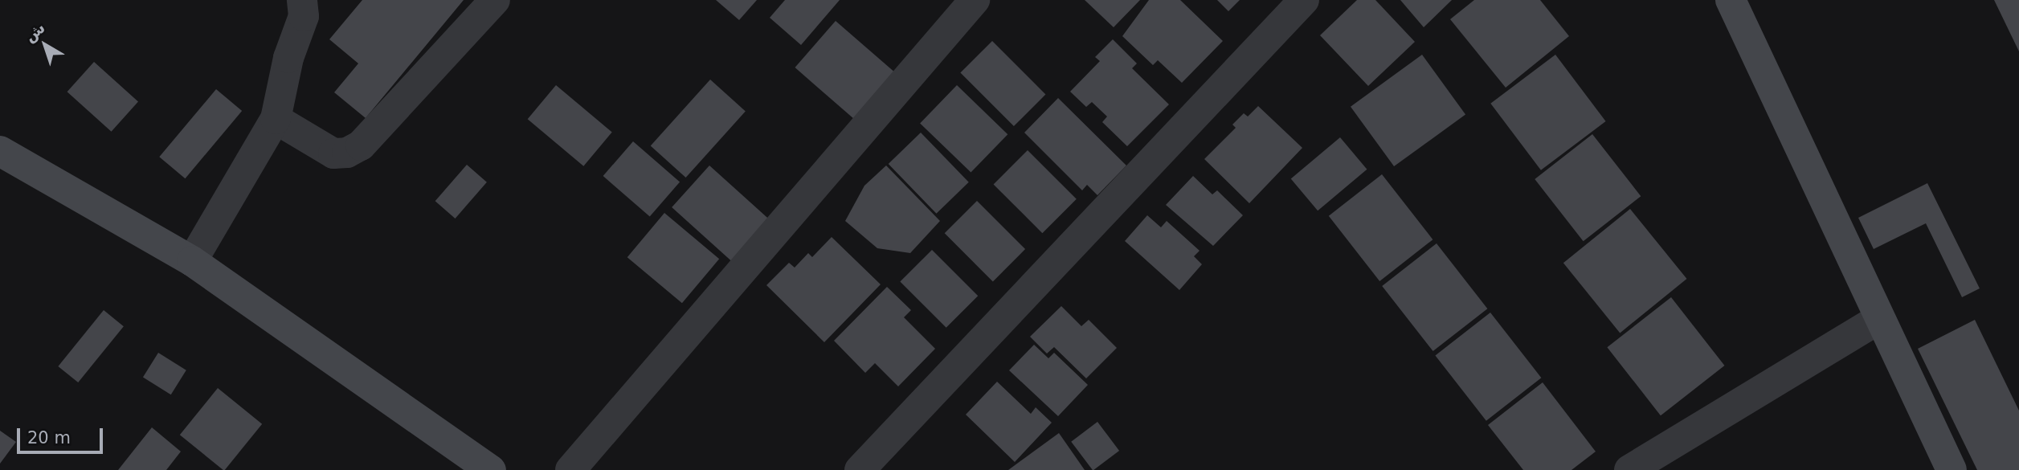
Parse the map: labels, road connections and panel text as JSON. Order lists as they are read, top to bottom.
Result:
{
  "scale_bar": "20 m",
  "north": "top left"
}
